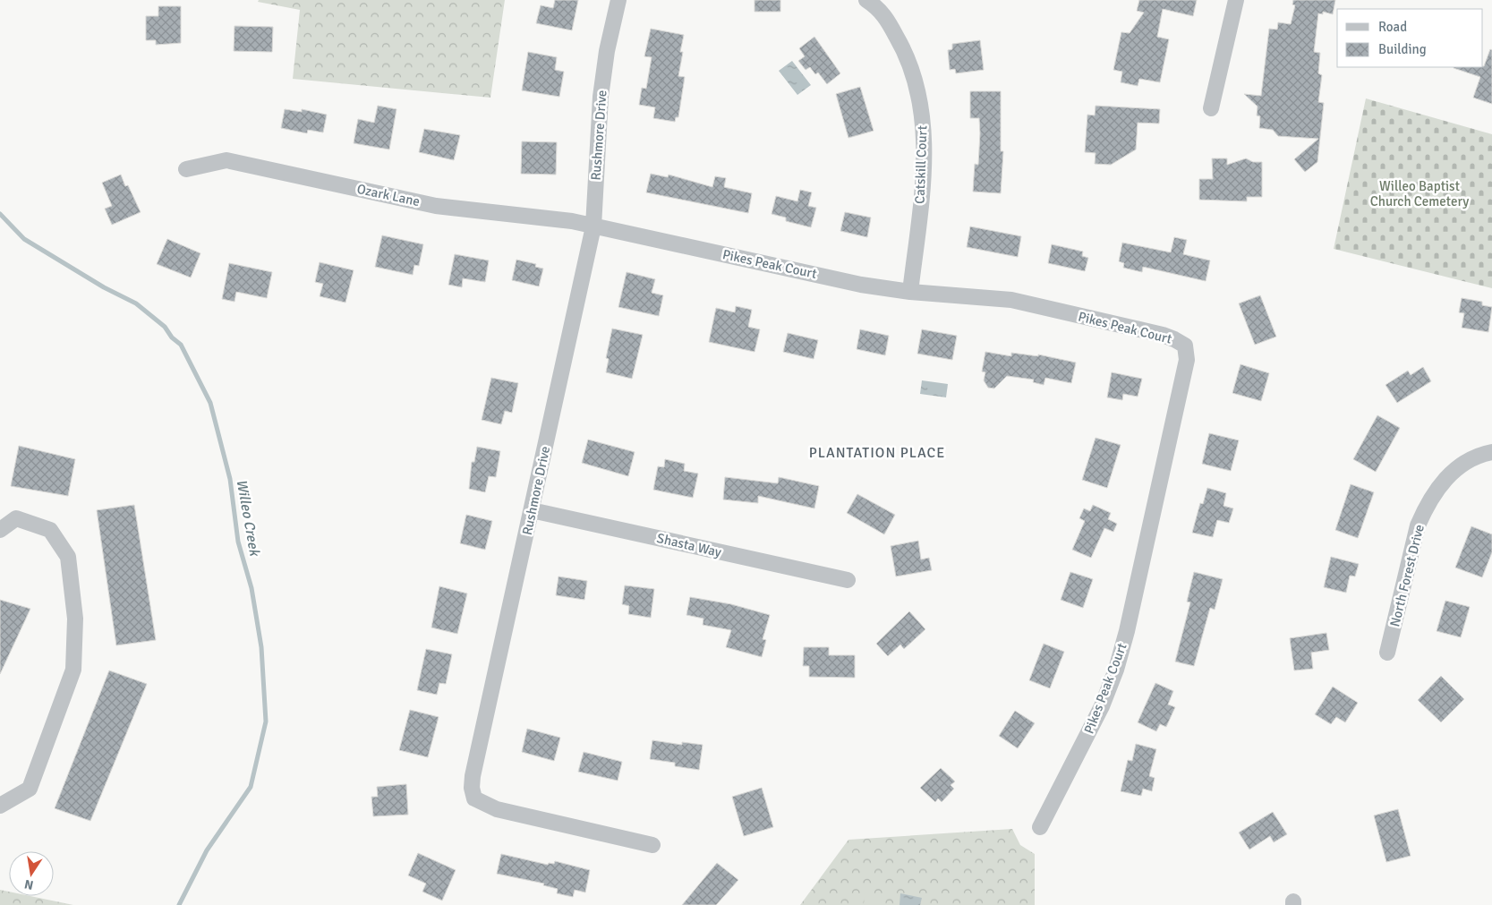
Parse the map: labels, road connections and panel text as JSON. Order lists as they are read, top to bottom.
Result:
{
  "streets": {
    "street": [
      "Rushmore Drive",
      "Catskill Court",
      "Ozark Lane",
      "Pikes Peak Court",
      "Shasta Way",
      "North Forest Drive"
    ]
  },
  "crossings": [
    ["Rushmore Drive", "Ozark Lane"],
    ["Rushmore Drive", "Pikes Peak Court"],
    ["Rushmore Drive", "Shasta Way"],
    ["Catskill Court", "Pikes Peak Court"],
    ["Ozark Lane", "Pikes Peak Court"]
  ],
  "districts": ["PLANTATION PLACE"],
  "water": ["Willeo Creek"],
  "parks": ["Willeo Baptist Church Cemetery"],
  "legend": ["Road", "Building"],
  "north": "bottom"
}
